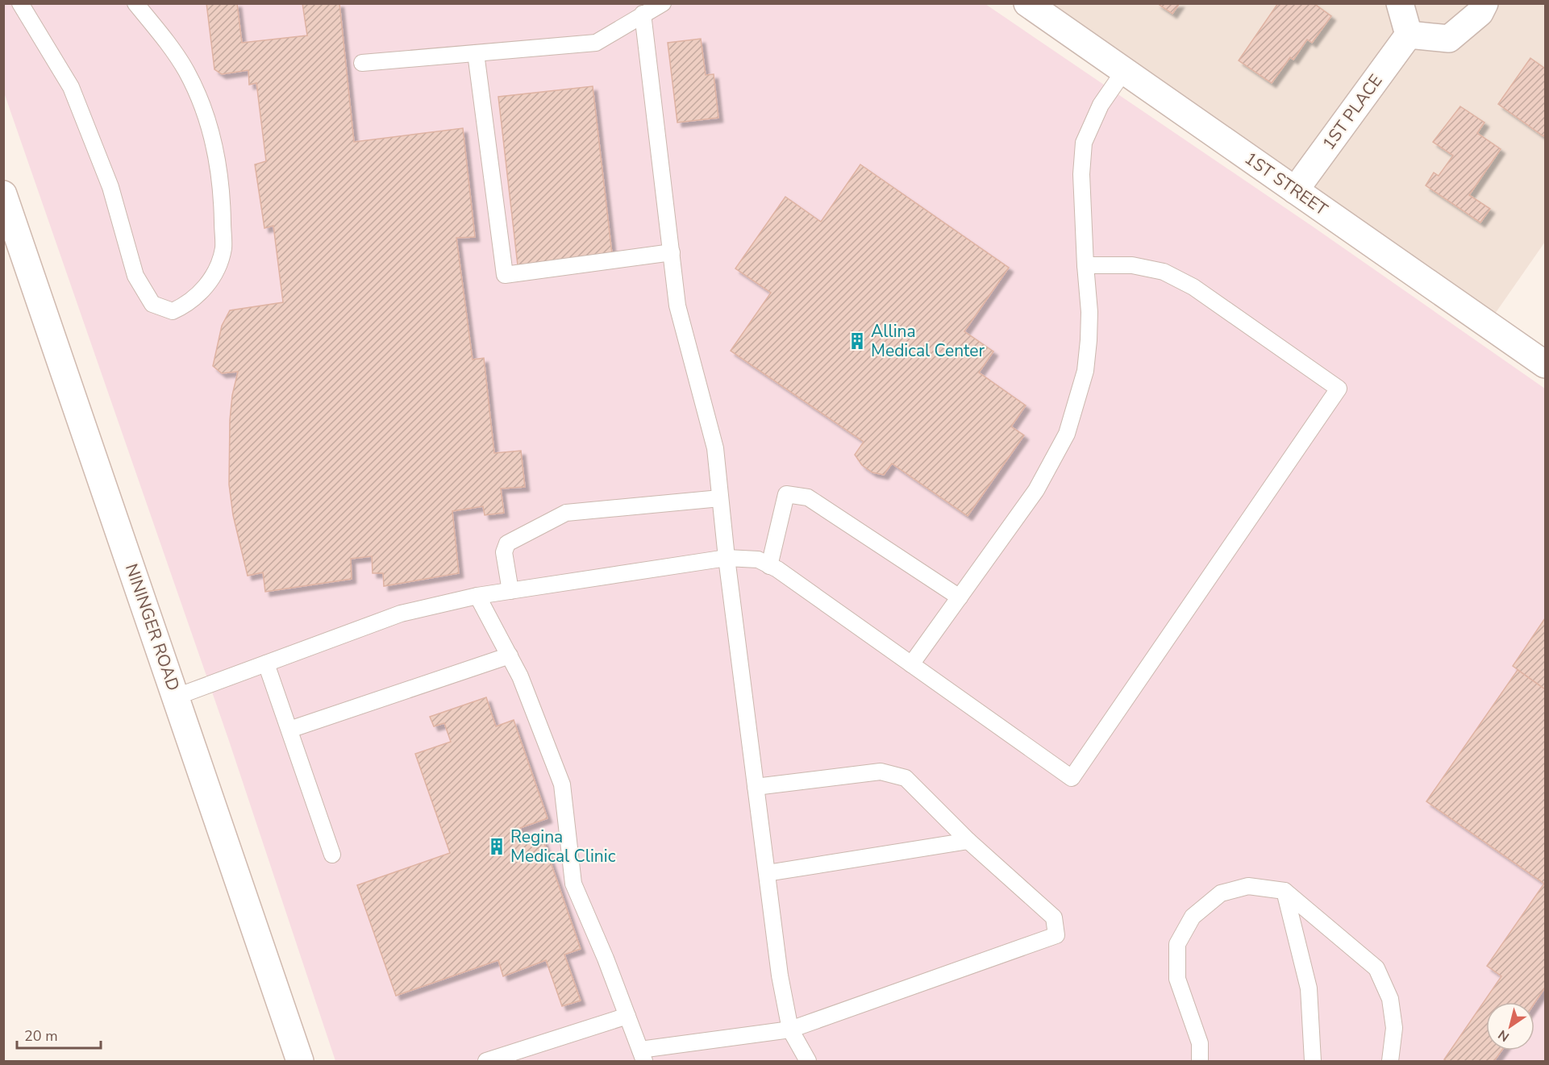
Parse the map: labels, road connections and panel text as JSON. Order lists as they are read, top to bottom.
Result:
{
  "streets": {
    "street": ["1ST PLACE", "1ST STREET", "NININGER ROAD"]
  },
  "crossings": [
    ["1ST PLACE", "1ST STREET"]
  ],
  "places": {
    "building": ["Allina Medical Center", "Regina Medical Clinic"]
  },
  "scale_bar": "20 m",
  "north": "bottom left"
}
